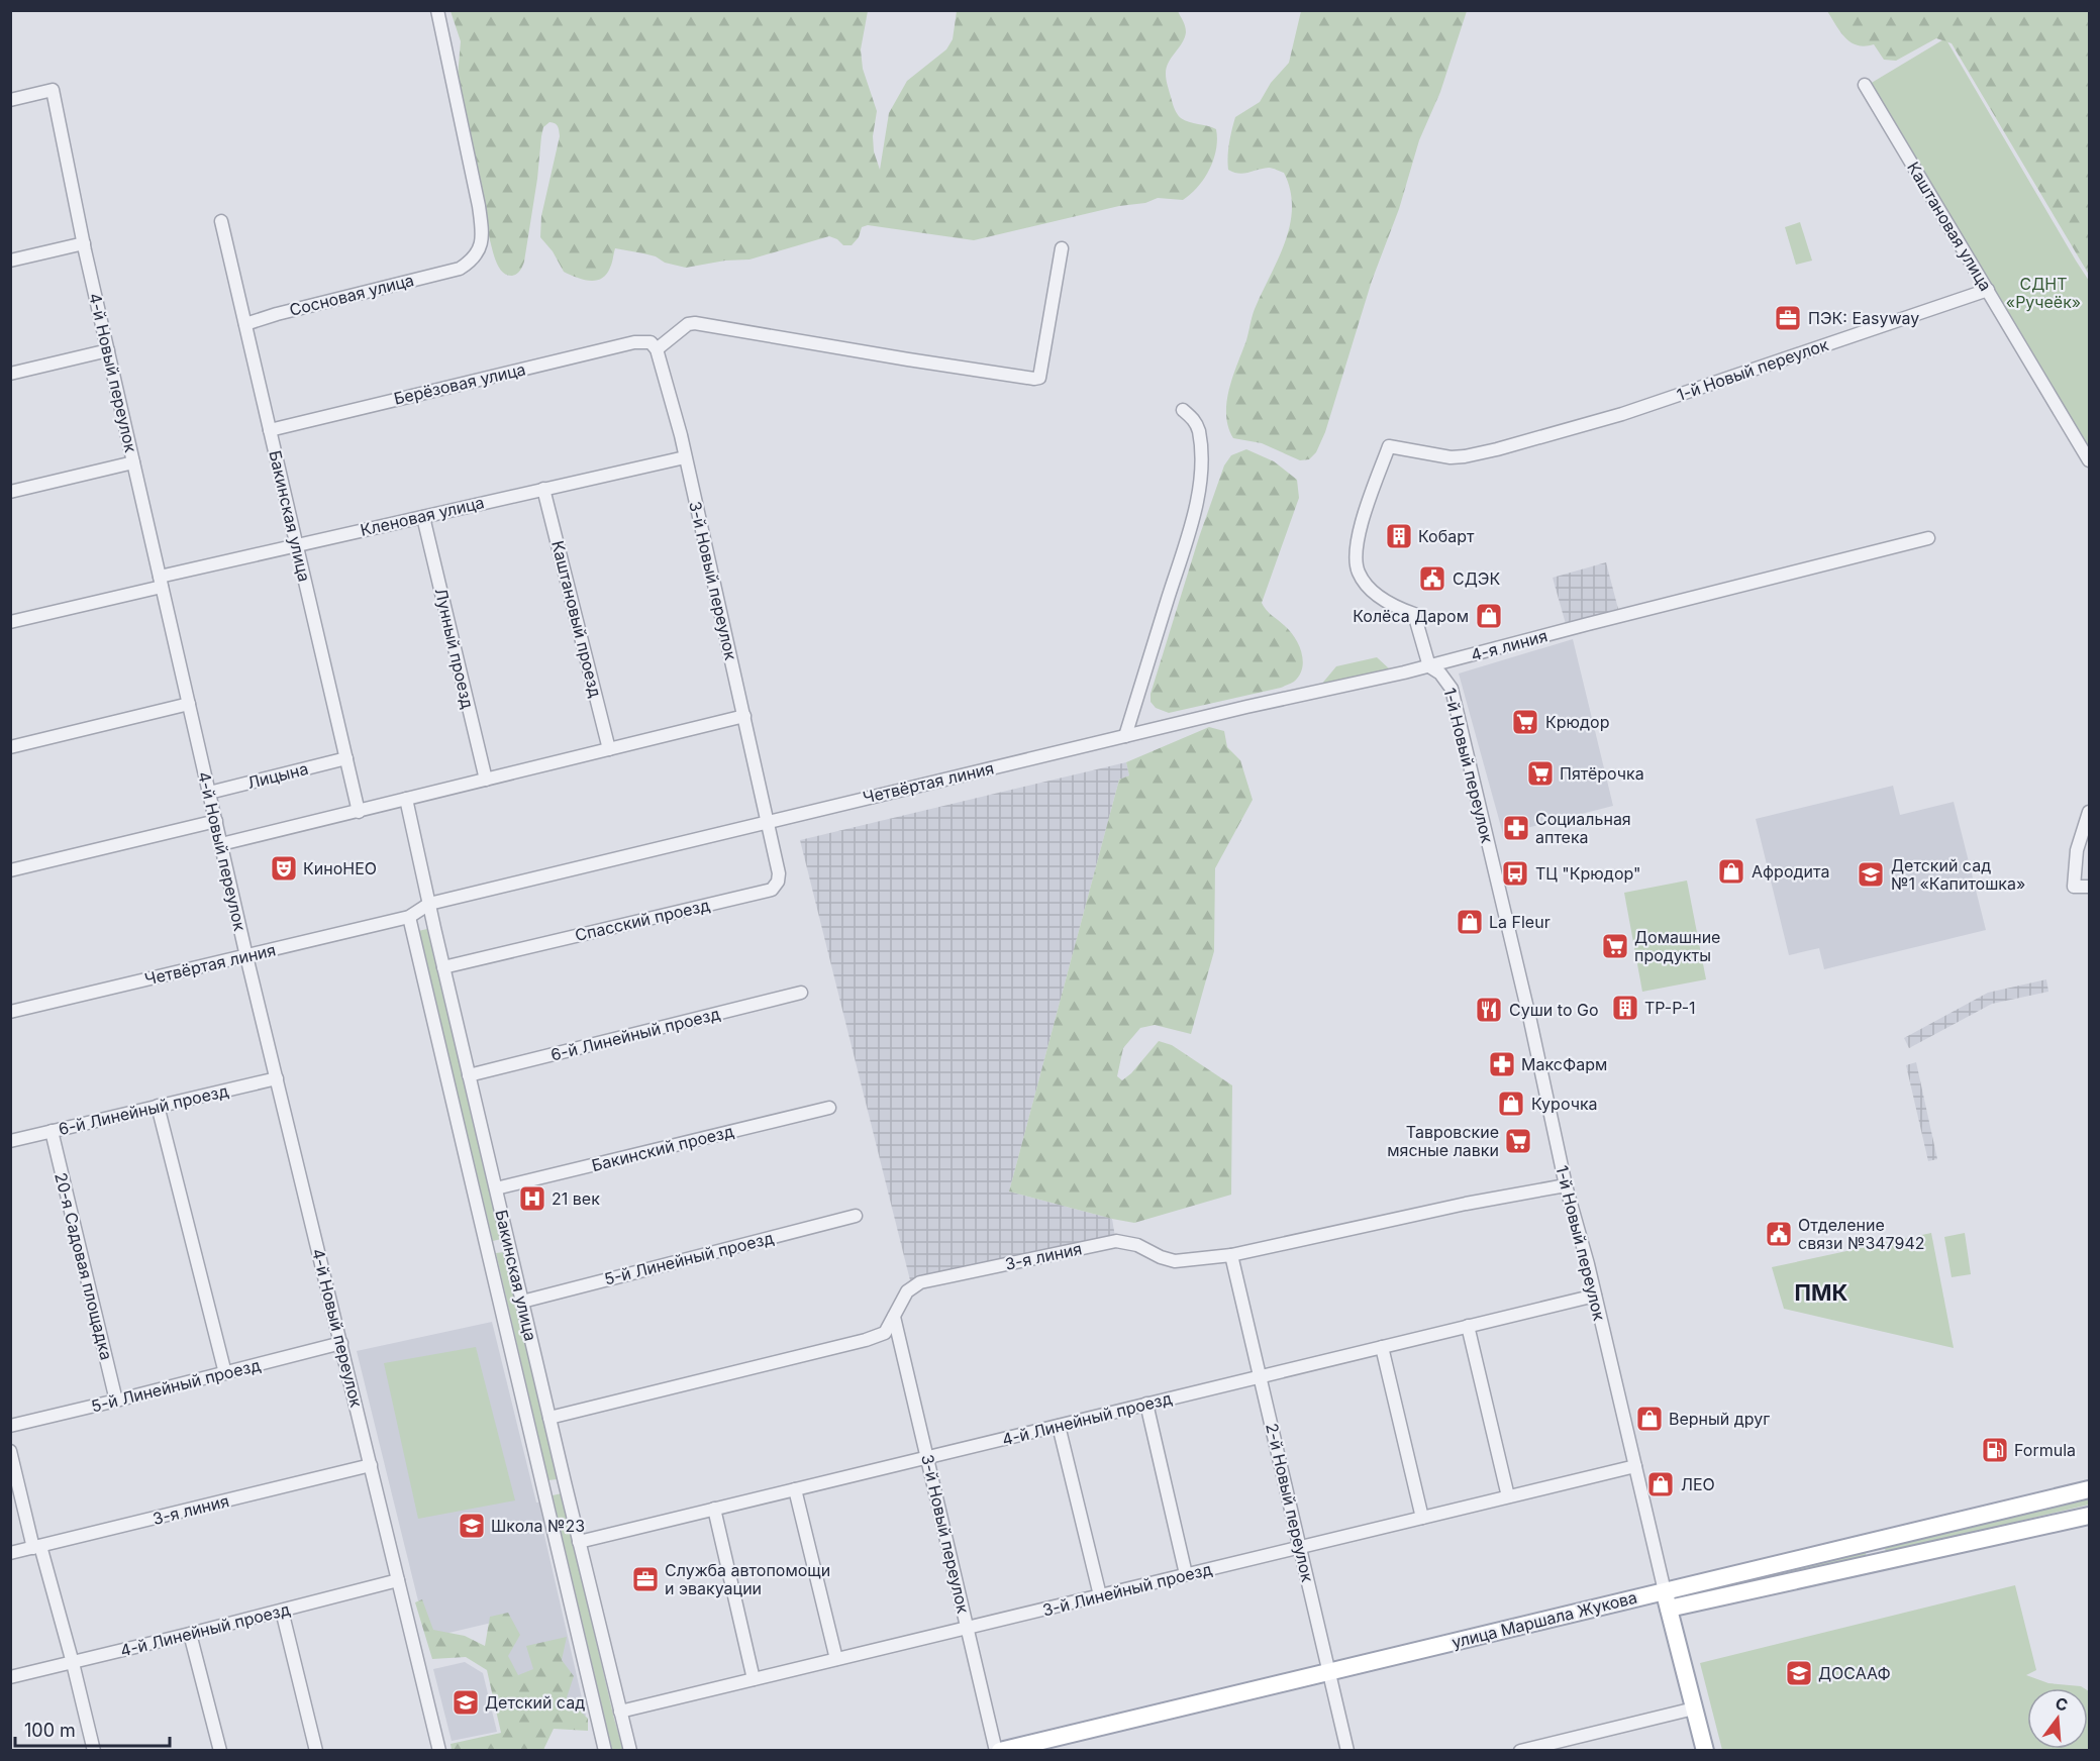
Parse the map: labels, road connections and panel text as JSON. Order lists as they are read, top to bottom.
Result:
{
  "streets": {
    "main road": ["улица Маршала Жукова"],
    "street": [
      "Каштановая улица",
      "Сосновая улица",
      "1-й Новый переулок",
      "4-й Новый переулок",
      "Берёзовая улица",
      "Бакинская улица",
      "Кленовая улица",
      "3-й Новый переулок",
      "Каштановый проезд",
      "4-я линия",
      "Лунный проезд",
      "Лицына",
      "Четвёртая линия",
      "Спасский проезд",
      "6-й Линейный проезд",
      "Бакинский проезд",
      "3-я линия",
      "5-й Линейный проезд",
      "20-я Садовая площадка",
      "4-й Линейный проезд",
      "2-й Новый переулок",
      "3-й Линейный проезд"
    ]
  },
  "crossings": [
    ["Каштановая улица", "1-й Новый переулок"],
    ["Сосновая улица", "Бакинская улица"],
    ["1-й Новый переулок", "4-я линия"],
    ["1-й Новый переулок", "Четвёртая линия"],
    ["1-й Новый переулок", "3-я линия"],
    ["1-й Новый переулок", "4-й Линейный проезд"],
    ["1-й Новый переулок", "3-й Линейный проезд"],
    ["1-й Новый переулок", "улица Маршала Жукова"],
    ["4-й Новый переулок", "Кленовая улица"],
    ["4-й Новый переулок", "Лицына"],
    ["4-й Новый переулок", "Четвёртая линия"],
    ["4-й Новый переулок", "6-й Линейный проезд"],
    ["4-й Новый переулок", "3-я линия"],
    ["4-й Новый переулок", "5-й Линейный проезд"],
    ["4-й Новый переулок", "4-й Линейный проезд"],
    ["Берёзовая улица", "Бакинская улица"],
    ["Берёзовая улица", "3-й Новый переулок"],
    ["Бакинская улица", "Кленовая улица"],
    ["Бакинская улица", "Лицына"],
    ["Бакинская улица", "Четвёртая линия"],
    ["Бакинская улица", "Спасский проезд"],
    ["Бакинская улица", "6-й Линейный проезд"],
    ["Бакинская улица", "Бакинский проезд"],
    ["Бакинская улица", "3-я линия"],
    ["Бакинская улица", "5-й Линейный проезд"],
    ["Бакинская улица", "4-й Линейный проезд"],
    ["Бакинская улица", "3-й Линейный проезд"],
    ["Кленовая улица", "3-й Новый переулок"],
    ["Кленовая улица", "Каштановый проезд"],
    ["Кленовая улица", "Лунный проезд"],
    ["3-й Новый переулок", "Четвёртая линия"],
    ["3-й Новый переулок", "Спасский проезд"],
    ["3-й Новый переулок", "3-я линия"],
    ["3-й Новый переулок", "4-й Линейный проезд"],
    ["3-й Новый переулок", "3-й Линейный проезд"],
    ["3-й Новый переулок", "улица Маршала Жукова"],
    ["4-я линия", "Четвёртая линия"],
    ["Четвёртая линия", "Спасский проезд"],
    ["6-й Линейный проезд", "20-я Садовая площадка"],
    ["3-я линия", "2-й Новый переулок"],
    ["5-й Линейный проезд", "20-я Садовая площадка"],
    ["4-й Линейный проезд", "2-й Новый переулок"],
    ["2-й Новый переулок", "3-й Линейный проезд"],
    ["2-й Новый переулок", "улица Маршала Жукова"]
  ],
  "districts": ["ПМК"],
  "parks": ["СДНТ «Ручеёк»"],
  "places": {
    "office": ["ПЭК: Easyway", "Служба автопомощи и эвакуации"],
    "building": ["Кобарт", "ТР-Р-1"],
    "public building": ["СДЭК", "Отделение связи №347942"],
    "shop": [
      "Колёса Даром",
      "Афродита",
      "La Fleur",
      "Курочка",
      "Верный друг",
      "ЛЕО"
    ],
    "supermarket": [
      "Крюдор",
      "Пятёрочка",
      "Домашние продукты",
      "Тавровские мясные лавки"
    ],
    "pharmacy": ["Социальная аптека", "МаксФарм"],
    "theatre": ["КиноНЕО"],
    "bus stop": ["ТЦ \"Крюдор\""],
    "school or university": [
      "Детский сад №1 «Капитошка»",
      "Школа №23",
      "ДОСААФ",
      "Детский сад"
    ],
    "restaurant": ["Суши to Go"],
    "hospital": ["21 век"],
    "fuel station": ["Formula"]
  },
  "scale_bar": "100 m",
  "north": "top"
}
